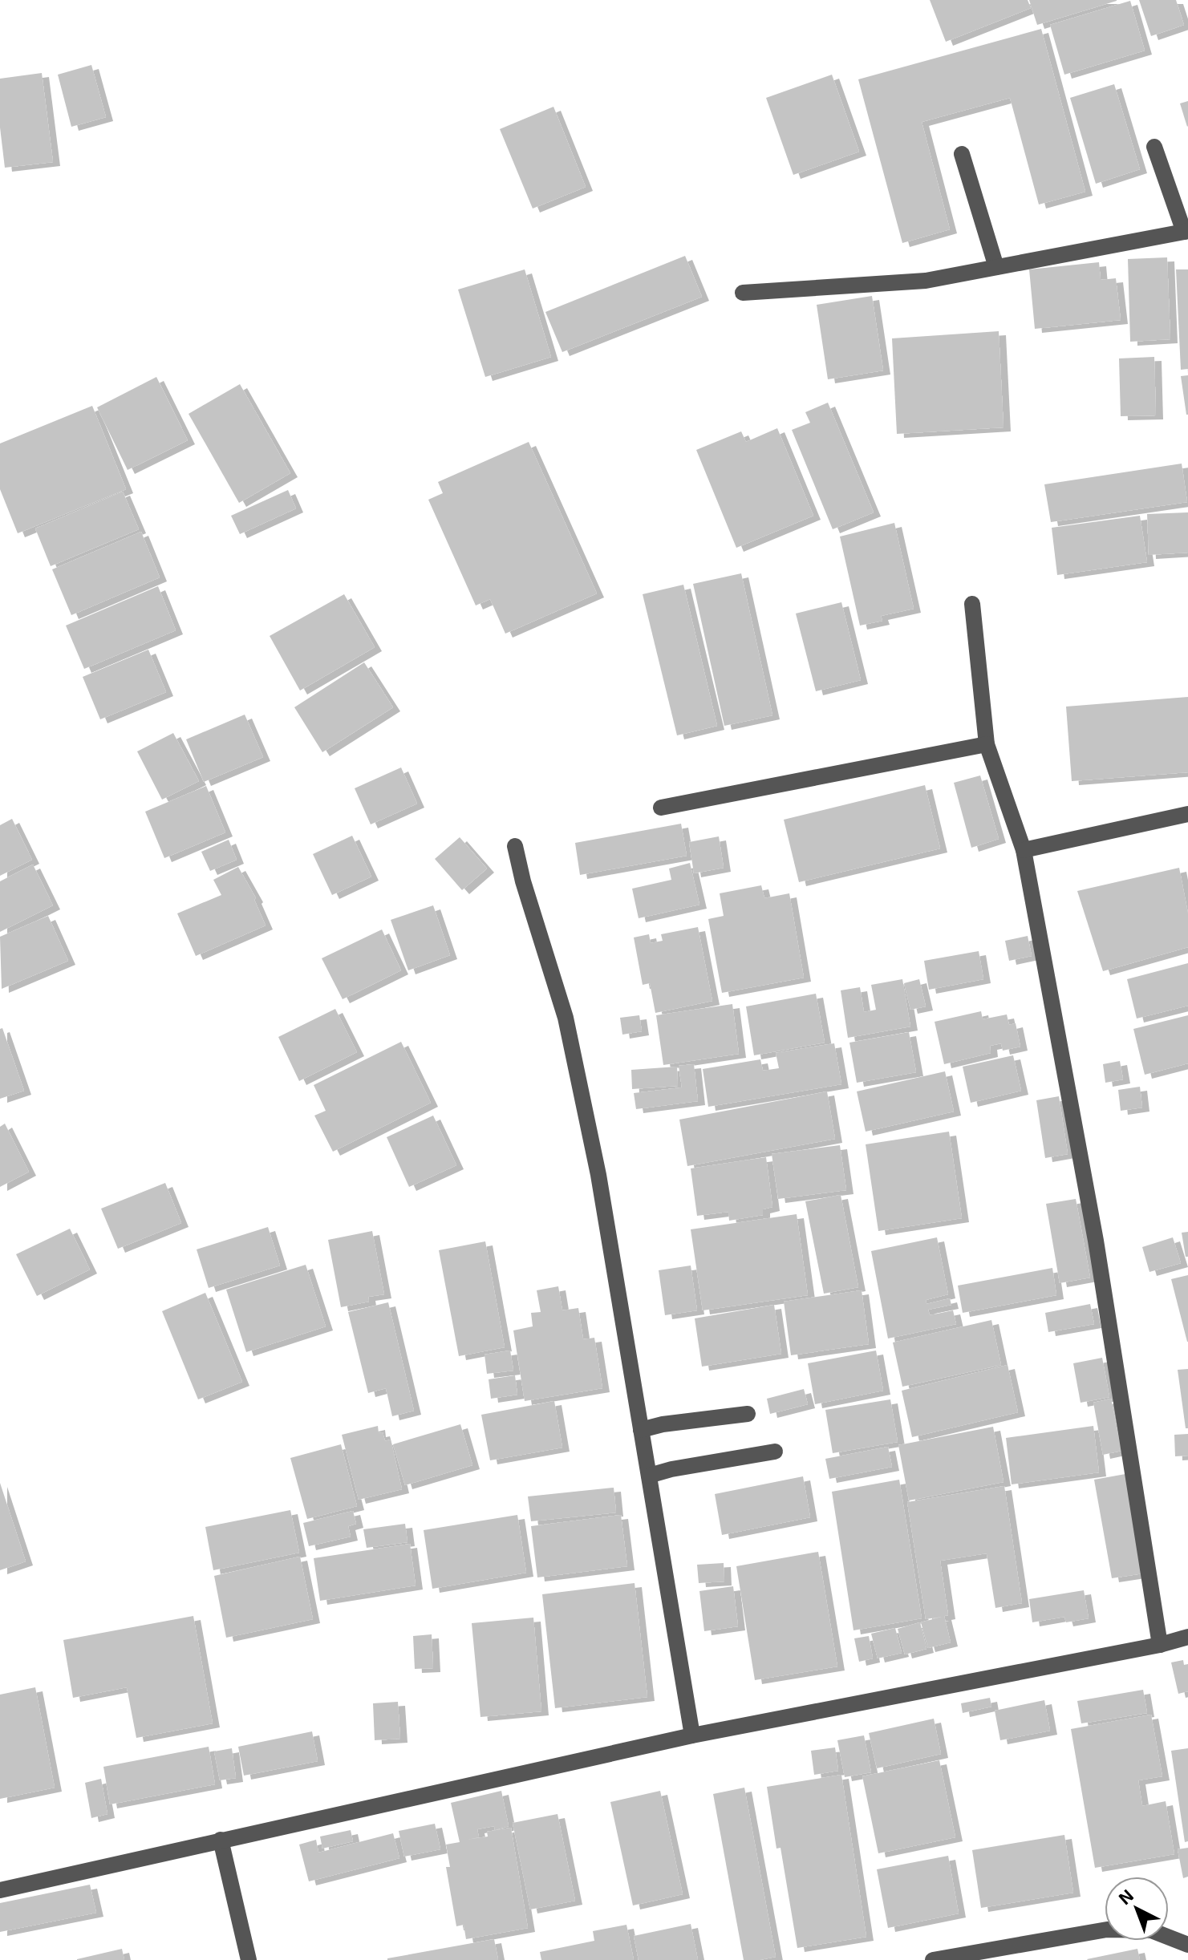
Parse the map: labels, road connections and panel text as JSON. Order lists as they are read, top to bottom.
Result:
{
  "north": "top left"
}
